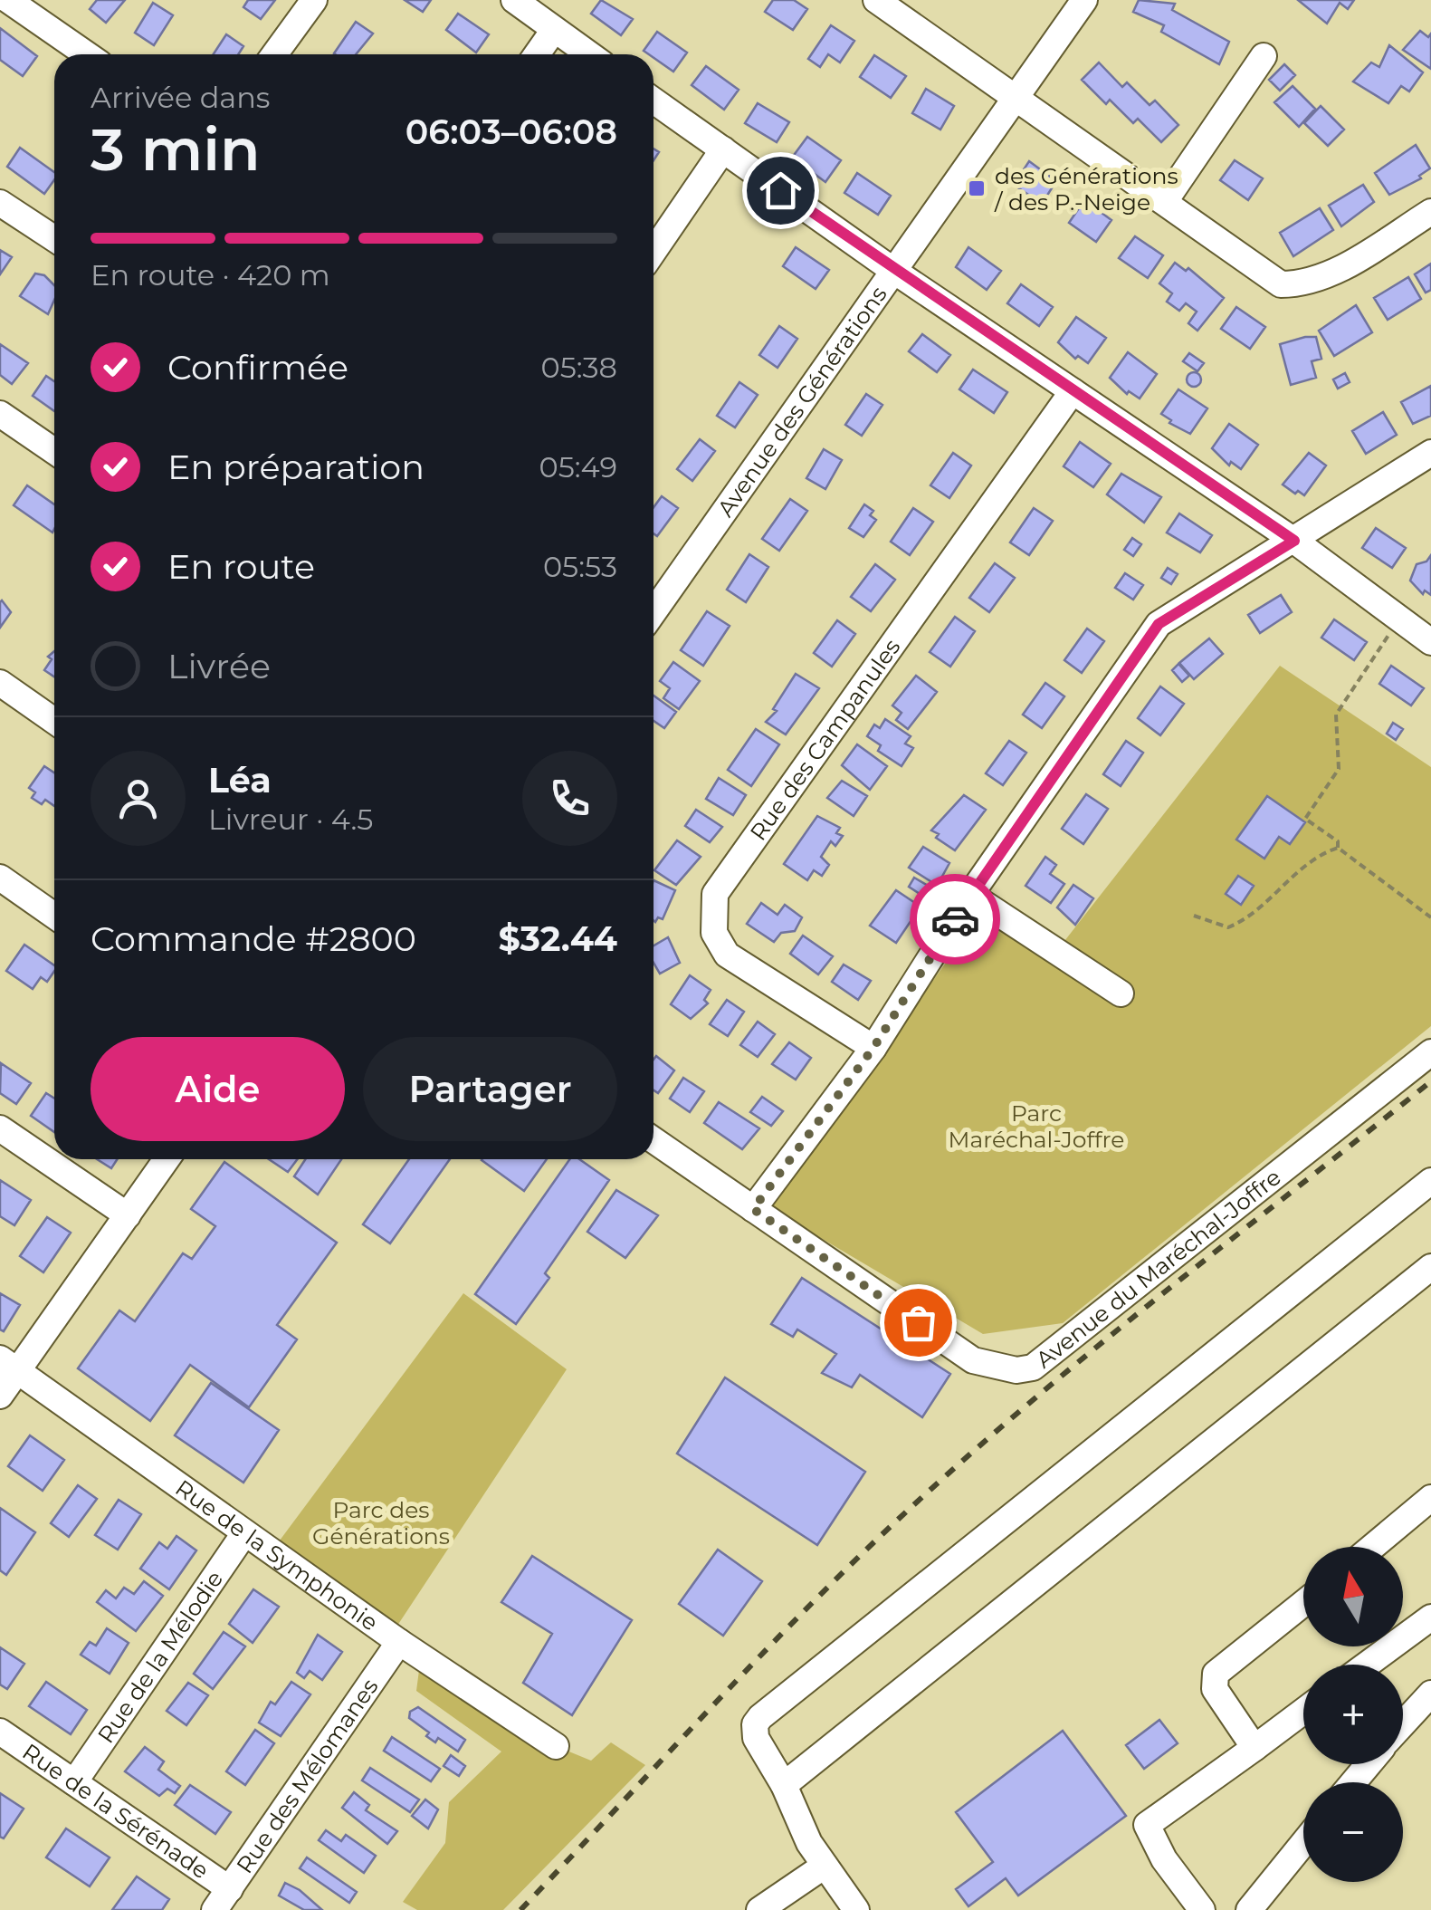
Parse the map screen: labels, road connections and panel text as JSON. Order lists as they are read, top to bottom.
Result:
{
  "streets": {
    "street": [
      "Avenue des Générations",
      "Rue des Campanules",
      "Avenue du Maréchal-Joffre",
      "Rue de la Symphonie",
      "Rue de la Mélodie",
      "Rue des Mélomanes",
      "Rue de la Sérénade"
    ]
  },
  "crossings": [
    ["Rue de la Symphonie", "Rue de la Mélodie"],
    ["Rue de la Symphonie", "Rue des Mélomanes"],
    ["Rue de la Mélodie", "Rue de la Sérénade"],
    ["Rue des Mélomanes", "Rue de la Sérénade"]
  ],
  "parks": ["Parc Maréchal-Joffre", "Parc des Générations"],
  "places": {
    "transit": ["des Générations / des P.-Neige"]
  },
  "north": "top",
  "page": {
    "heading": ["3 min", "Arrivée dans", "06:03–06:08"],
    "panel": [
      "Léa",
      "Livreur · 4.5",
      "Commande #2800",
      "$32.44"
    ],
    "bar": "En route · 420 m",
    "list": [
      ["Confirmée", "05:38"],
      ["En préparation", "05:49"],
      ["En route", "05:53"],
      "Livrée"
    ],
    "buttons": ["Aide", "Partager"],
    "map_buttons": ["+", "−"]
  }
}
